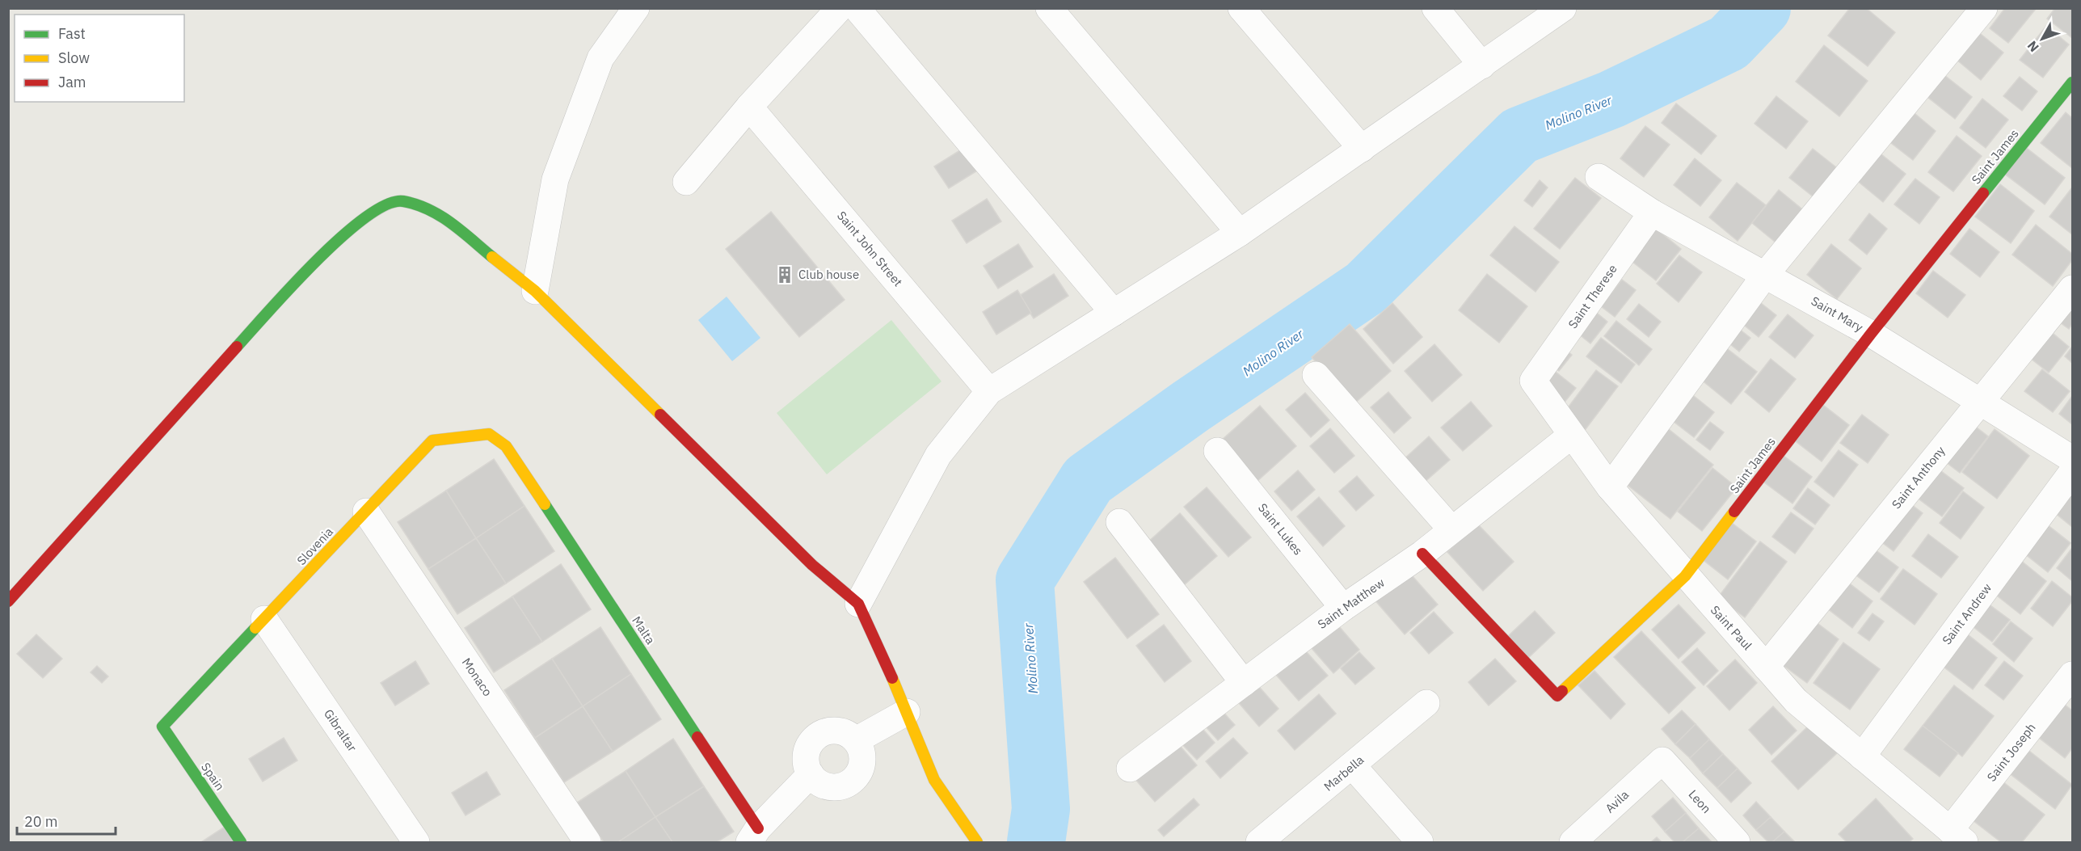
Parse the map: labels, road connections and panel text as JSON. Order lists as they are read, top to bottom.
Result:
{
  "streets": {
    "street": [
      "Saint James",
      "Saint John Street",
      "Saint Therese",
      "Saint Mary",
      "Saint Anthony",
      "Saint Lukes",
      "Slovenia",
      "Saint Matthew",
      "Saint Andrew",
      "Saint Paul",
      "Malta",
      "Monaco",
      "Gibraltar",
      "Saint Joseph",
      "Marbella",
      "Spain",
      "Avila",
      "Leon"
    ]
  },
  "crossings": [
    ["Saint James", "Saint Mary"],
    ["Saint James", "Saint Matthew"],
    ["Saint James", "Saint Paul"],
    ["Saint Therese", "Saint Mary"],
    ["Saint Therese", "Saint Paul"],
    ["Saint Mary", "Saint Anthony"],
    ["Saint Anthony", "Saint Paul"],
    ["Saint Lukes", "Saint Matthew"],
    ["Slovenia", "Malta"],
    ["Slovenia", "Monaco"],
    ["Slovenia", "Gibraltar"],
    ["Slovenia", "Spain"],
    ["Saint Matthew", "Saint Paul"],
    ["Saint Andrew", "Saint Paul"],
    ["Saint Paul", "Saint Joseph"],
    ["Avila", "Leon"]
  ],
  "water": ["Molino River"],
  "places": {
    "building": ["Club house"]
  },
  "legend": ["Fast", "Slow", "Jam"],
  "scale_bar": "20 m",
  "north": "bottom left"
}
